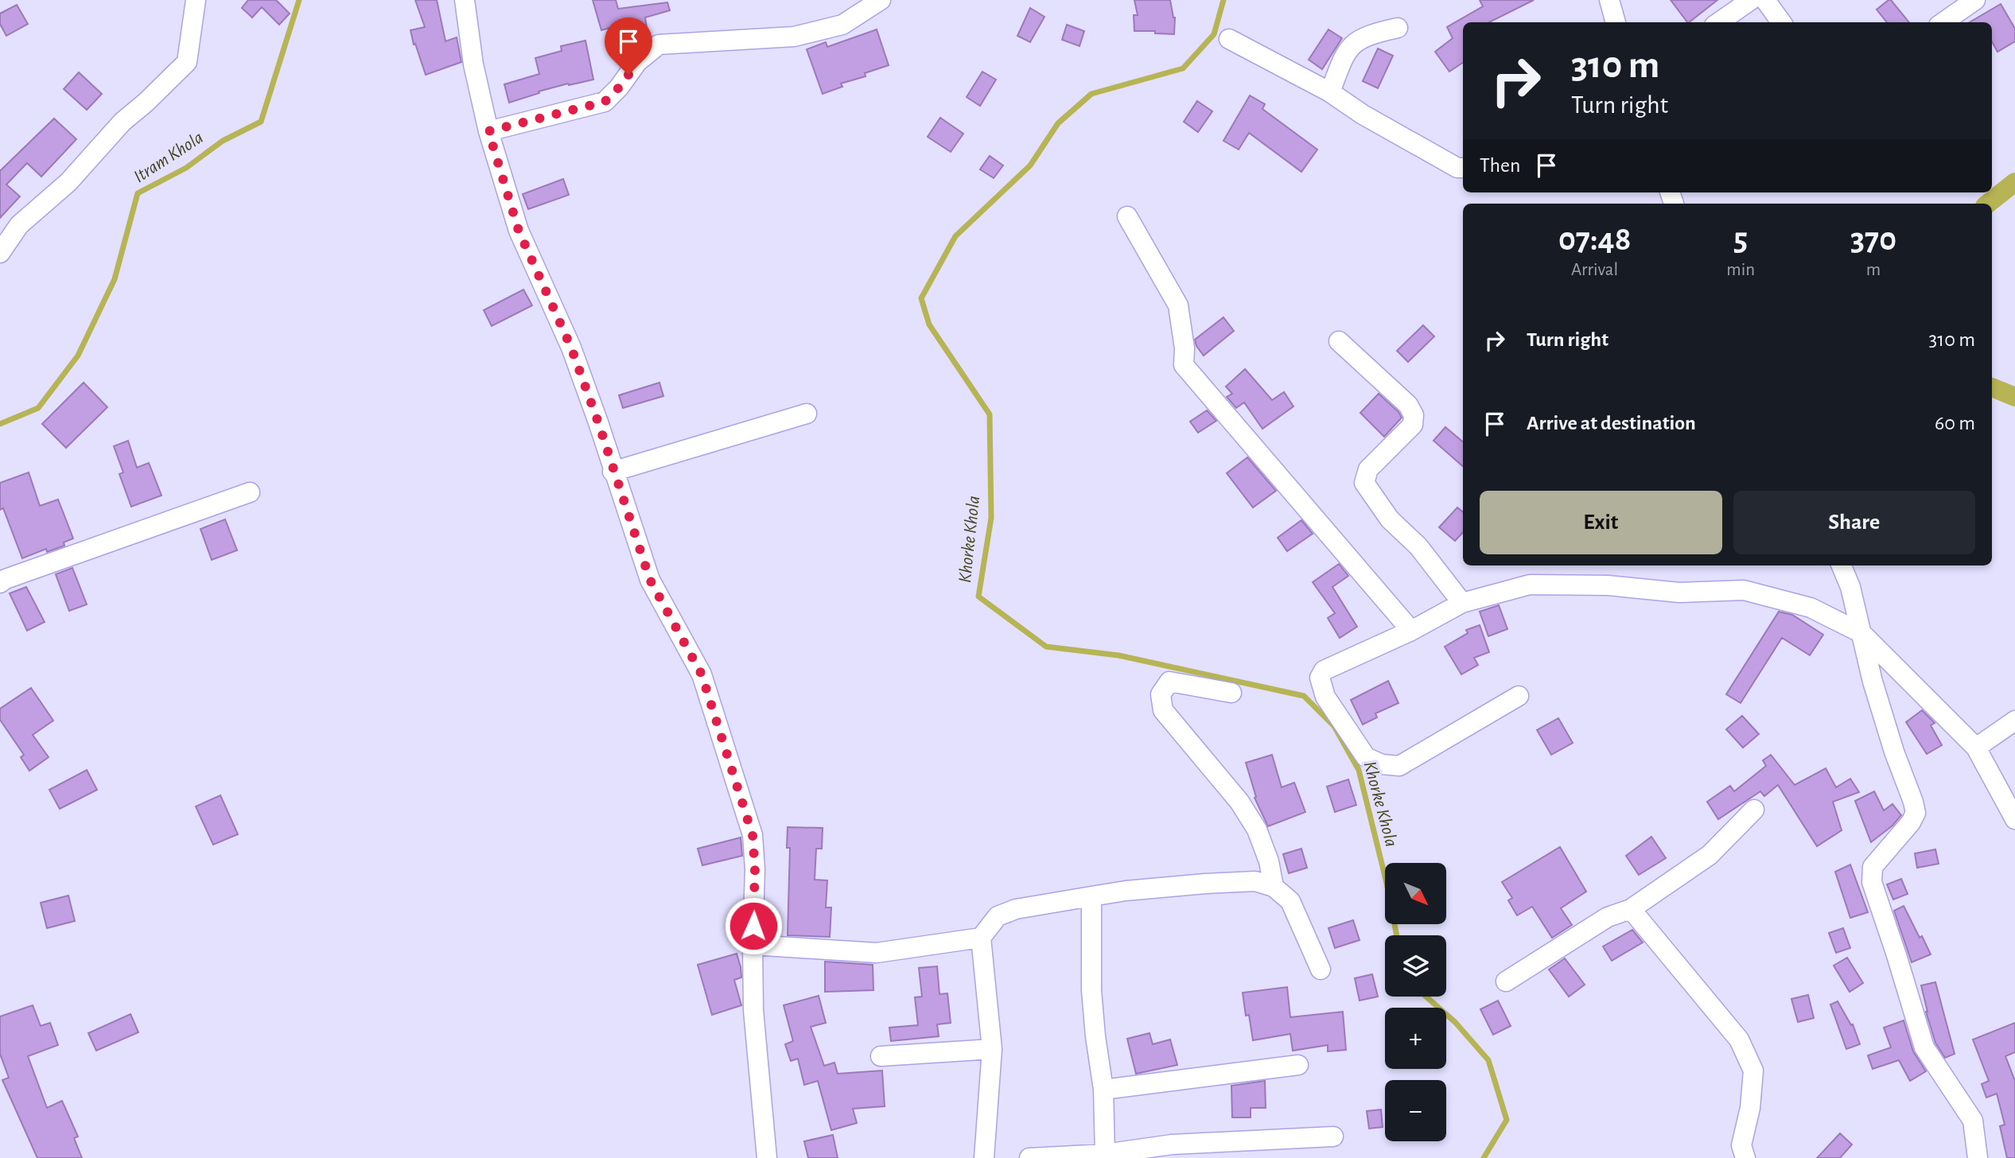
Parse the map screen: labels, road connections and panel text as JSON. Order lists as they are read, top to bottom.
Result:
{
  "water": ["Itram Khola", "Khorke Khola"],
  "north": "bottom right",
  "page": {
    "turn": ["310 m", "Turn right"],
    "then": "Then",
    "eta": [
      "07:48",
      "Arrival",
      "5",
      "min",
      "370",
      "m"
    ],
    "list": [
      {
        "name": "Turn right",
        "value": "310 m"
      },
      {
        "name": "Arrive at destination",
        "value": "60 m"
      }
    ],
    "buttons": ["Exit", "Share"],
    "map_buttons": ["+", "−"]
  }
}
